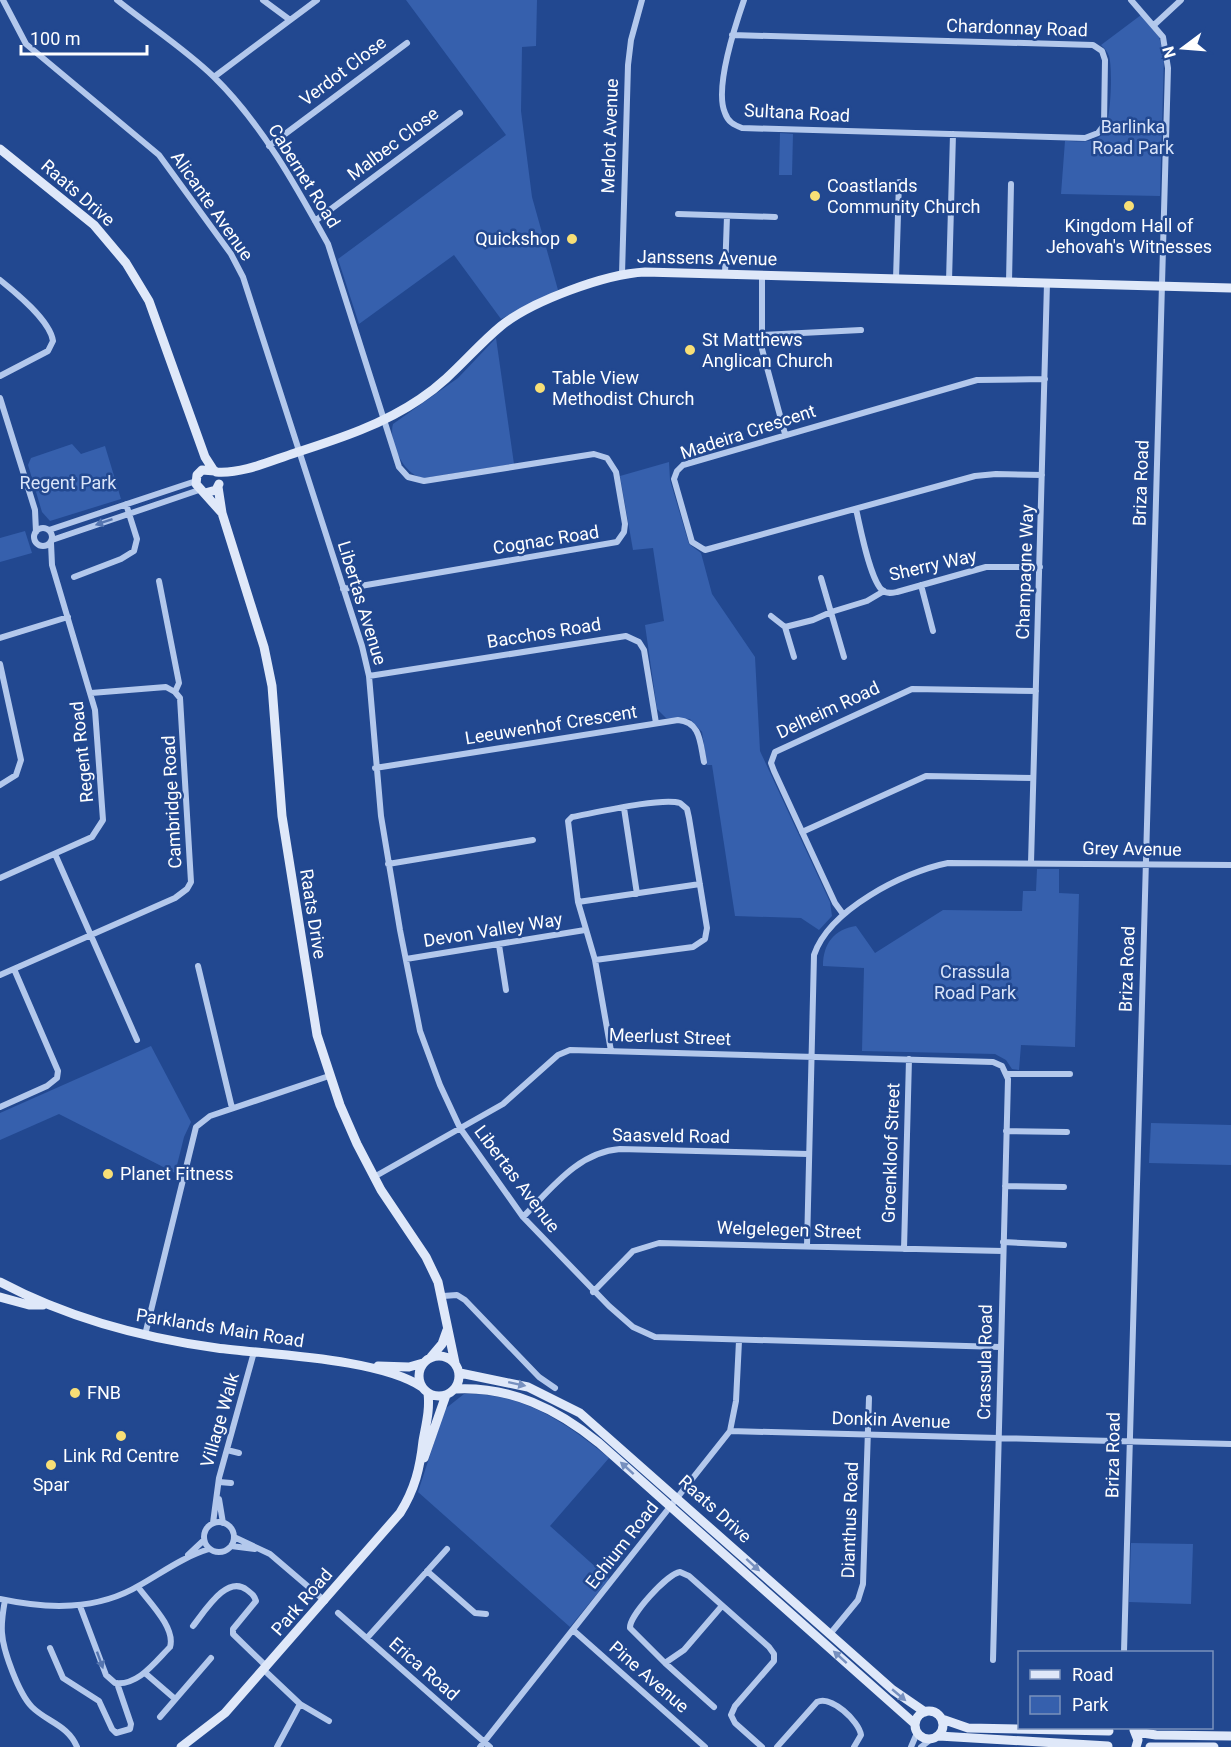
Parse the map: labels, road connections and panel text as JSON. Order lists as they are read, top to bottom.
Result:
{
  "streets": {
    "street": [
      "Chardonnay Road",
      "Verdot Close",
      "Sultana Road",
      "Merlot Avenue",
      "Malbec Close",
      "Cabernet Road",
      "Raats Drive",
      "Alicante Avenue",
      "Janssens Avenue",
      "Madeira Crescent",
      "Briza Road",
      "Cognac Road",
      "Sherry Way",
      "Champagne Way",
      "Libertas Avenue",
      "Bacchos Road",
      "Delheim Road",
      "Leeuwenhof Crescent",
      "Regent Road",
      "Cambridge Road",
      "Grey Avenue",
      "Devon Valley Way",
      "Meerlust Street",
      "Saasveld Road",
      "Groenkloof Street",
      "Welgelegen Street",
      "Parklands Main Road",
      "Crassula Road",
      "Village Walk",
      "Donkin Avenue",
      "Dianthus Road",
      "Echium Road",
      "Park Road",
      "Erica Road",
      "Pine Avenue"
    ]
  },
  "crossings": [
    ["Chardonnay Road", "Sultana Road"],
    ["Verdot Close", "Cabernet Road"],
    ["Merlot Avenue", "Janssens Avenue"],
    ["Malbec Close", "Cabernet Road"],
    ["Cabernet Road", "Janssens Avenue"],
    ["Cabernet Road", "Cognac Road"],
    ["Raats Drive", "Janssens Avenue"],
    ["Raats Drive", "Meerlust Street"],
    ["Raats Drive", "Parklands Main Road"],
    ["Raats Drive", "Dianthus Road"],
    ["Raats Drive", "Echium Road"],
    ["Raats Drive", "Park Road"],
    ["Alicante Avenue", "Janssens Avenue"],
    ["Alicante Avenue", "Libertas Avenue"],
    ["Janssens Avenue", "Briza Road"],
    ["Janssens Avenue", "Cognac Road"],
    ["Janssens Avenue", "Champagne Way"],
    ["Janssens Avenue", "Libertas Avenue"],
    ["Madeira Crescent", "Sherry Way"],
    ["Madeira Crescent", "Champagne Way"],
    ["Briza Road", "Grey Avenue"],
    ["Briza Road", "Donkin Avenue"],
    ["Cognac Road", "Libertas Avenue"],
    ["Sherry Way", "Champagne Way"],
    ["Champagne Way", "Delheim Road"],
    ["Champagne Way", "Grey Avenue"],
    ["Libertas Avenue", "Bacchos Road"],
    ["Libertas Avenue", "Leeuwenhof Crescent"],
    ["Libertas Avenue", "Devon Valley Way"],
    ["Libertas Avenue", "Meerlust Street"],
    ["Libertas Avenue", "Saasveld Road"],
    ["Libertas Avenue", "Welgelegen Street"],
    ["Libertas Avenue", "Crassula Road"],
    ["Libertas Avenue", "Echium Road"],
    ["Bacchos Road", "Leeuwenhof Crescent"],
    ["Delheim Road", "Grey Avenue"],
    ["Grey Avenue", "Meerlust Street"],
    ["Grey Avenue", "Saasveld Road"],
    ["Grey Avenue", "Welgelegen Street"],
    ["Meerlust Street", "Groenkloof Street"],
    ["Meerlust Street", "Crassula Road"],
    ["Groenkloof Street", "Welgelegen Street"],
    ["Welgelegen Street", "Crassula Road"],
    ["Parklands Main Road", "Village Walk"],
    ["Parklands Main Road", "Park Road"],
    ["Crassula Road", "Donkin Avenue"],
    ["Donkin Avenue", "Dianthus Road"],
    ["Donkin Avenue", "Echium Road"],
    ["Echium Road", "Erica Road"],
    ["Echium Road", "Pine Avenue"]
  ],
  "parks": ["Barlinka Road Park", "Regent Park", "Crassula Road Park"],
  "places": [
    "Coastlands Community Church",
    "Kingdom Hall of Jehovah's Witnesses",
    "Quickshop",
    "St Matthews Anglican Church",
    "Table View Methodist Church",
    "Planet Fitness",
    "FNB",
    "Link Rd Centre",
    "Spar"
  ],
  "legend": ["Road", "Park"],
  "scale_bar": "100 m",
  "north": "left"
}
